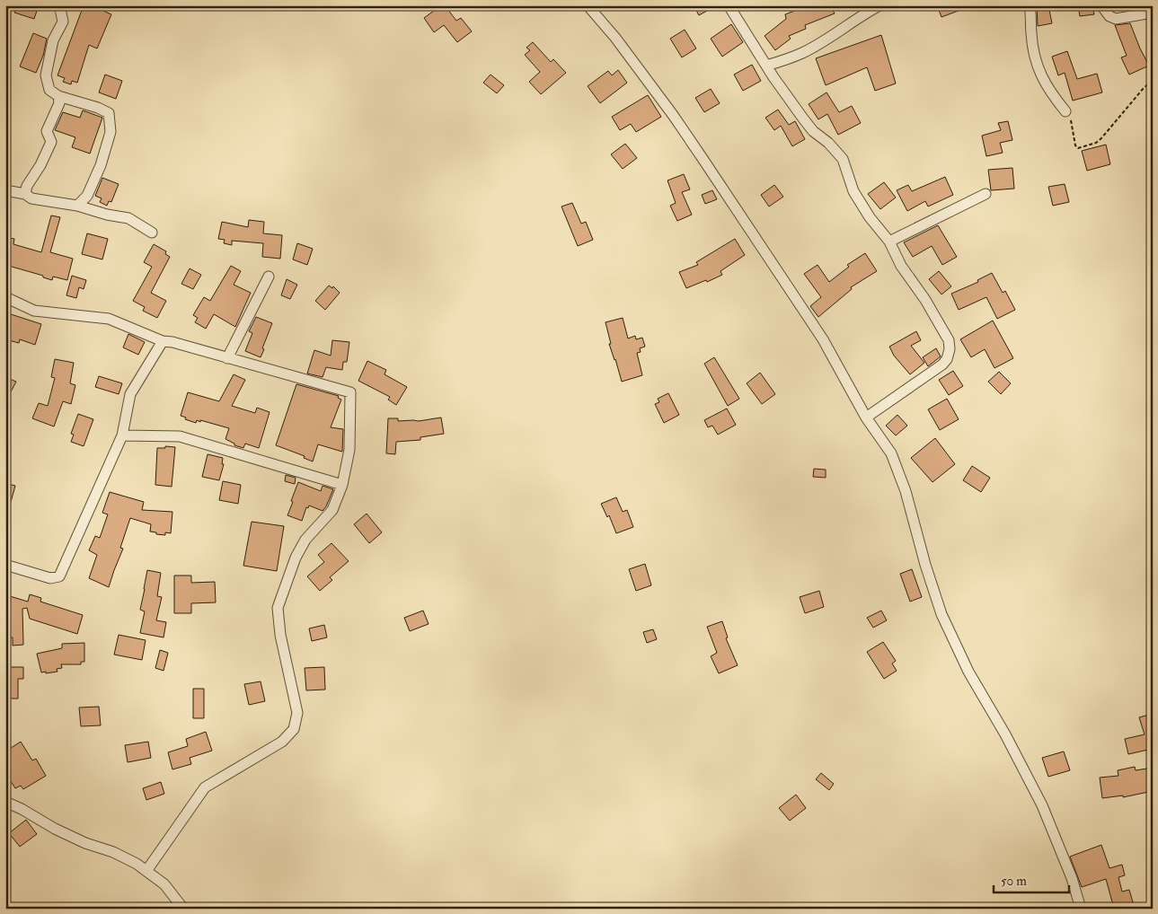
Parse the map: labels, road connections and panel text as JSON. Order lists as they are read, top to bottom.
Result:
{
  "scale_bar": "50 m"
}
